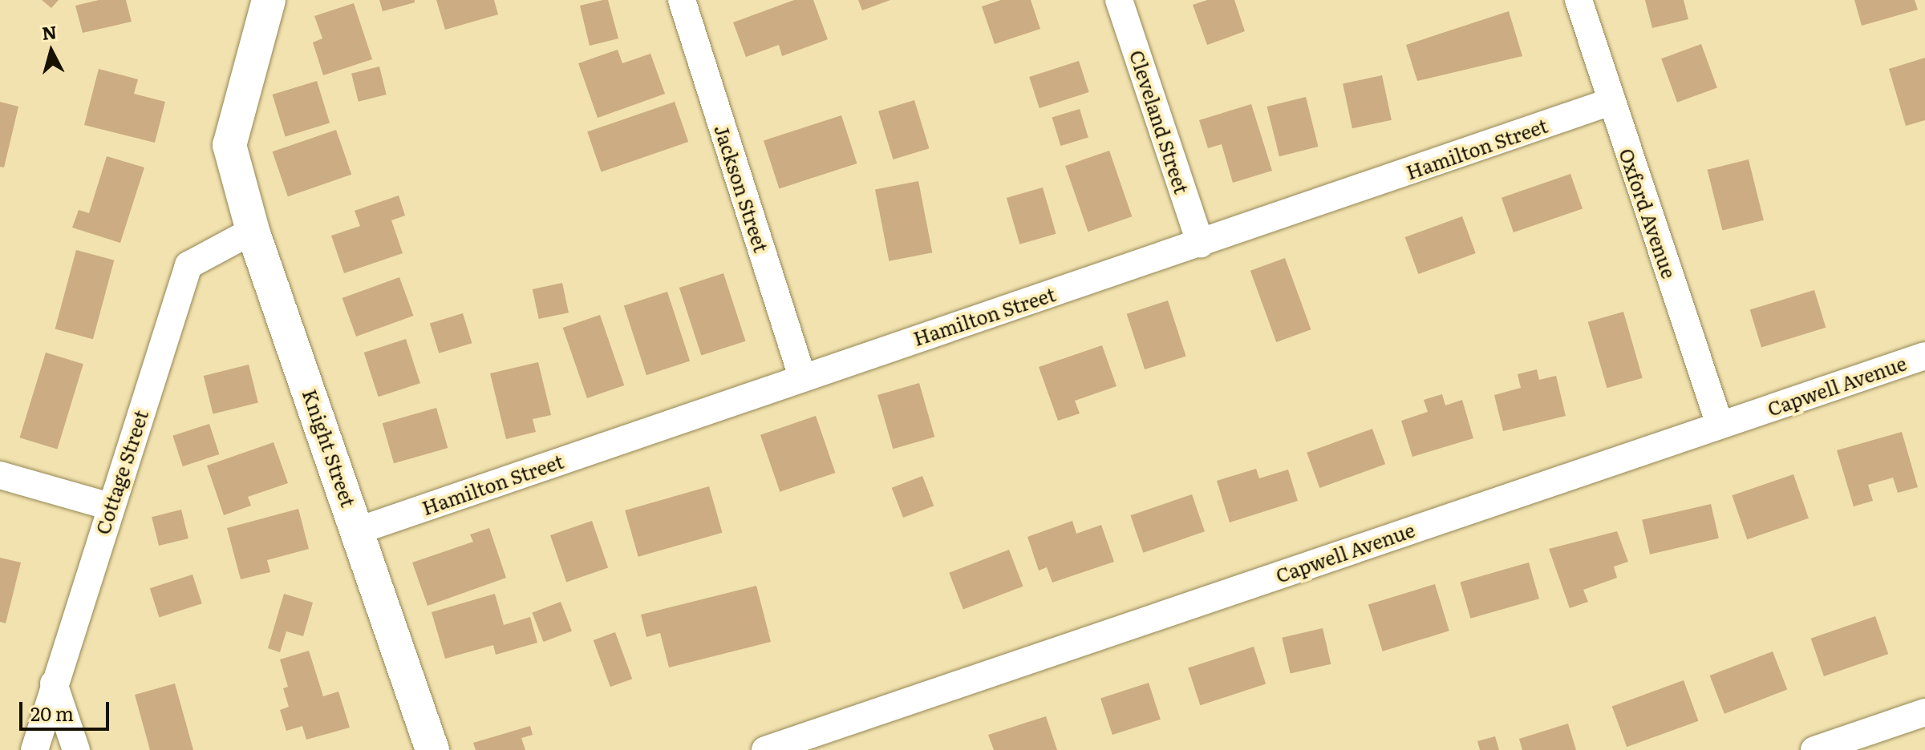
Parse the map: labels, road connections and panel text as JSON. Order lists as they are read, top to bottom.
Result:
{
  "streets": {
    "street": [
      "Cleveland Street",
      "Hamilton Street",
      "Jackson Street",
      "Oxford Avenue",
      "Capwell Avenue",
      "Knight Street",
      "Cottage Street"
    ]
  },
  "crossings": [
    ["Cleveland Street", "Hamilton Street"],
    ["Hamilton Street", "Jackson Street"],
    ["Hamilton Street", "Oxford Avenue"],
    ["Hamilton Street", "Knight Street"],
    ["Oxford Avenue", "Capwell Avenue"],
    ["Knight Street", "Cottage Street"]
  ],
  "scale_bar": "20 m",
  "north": "top"
}
